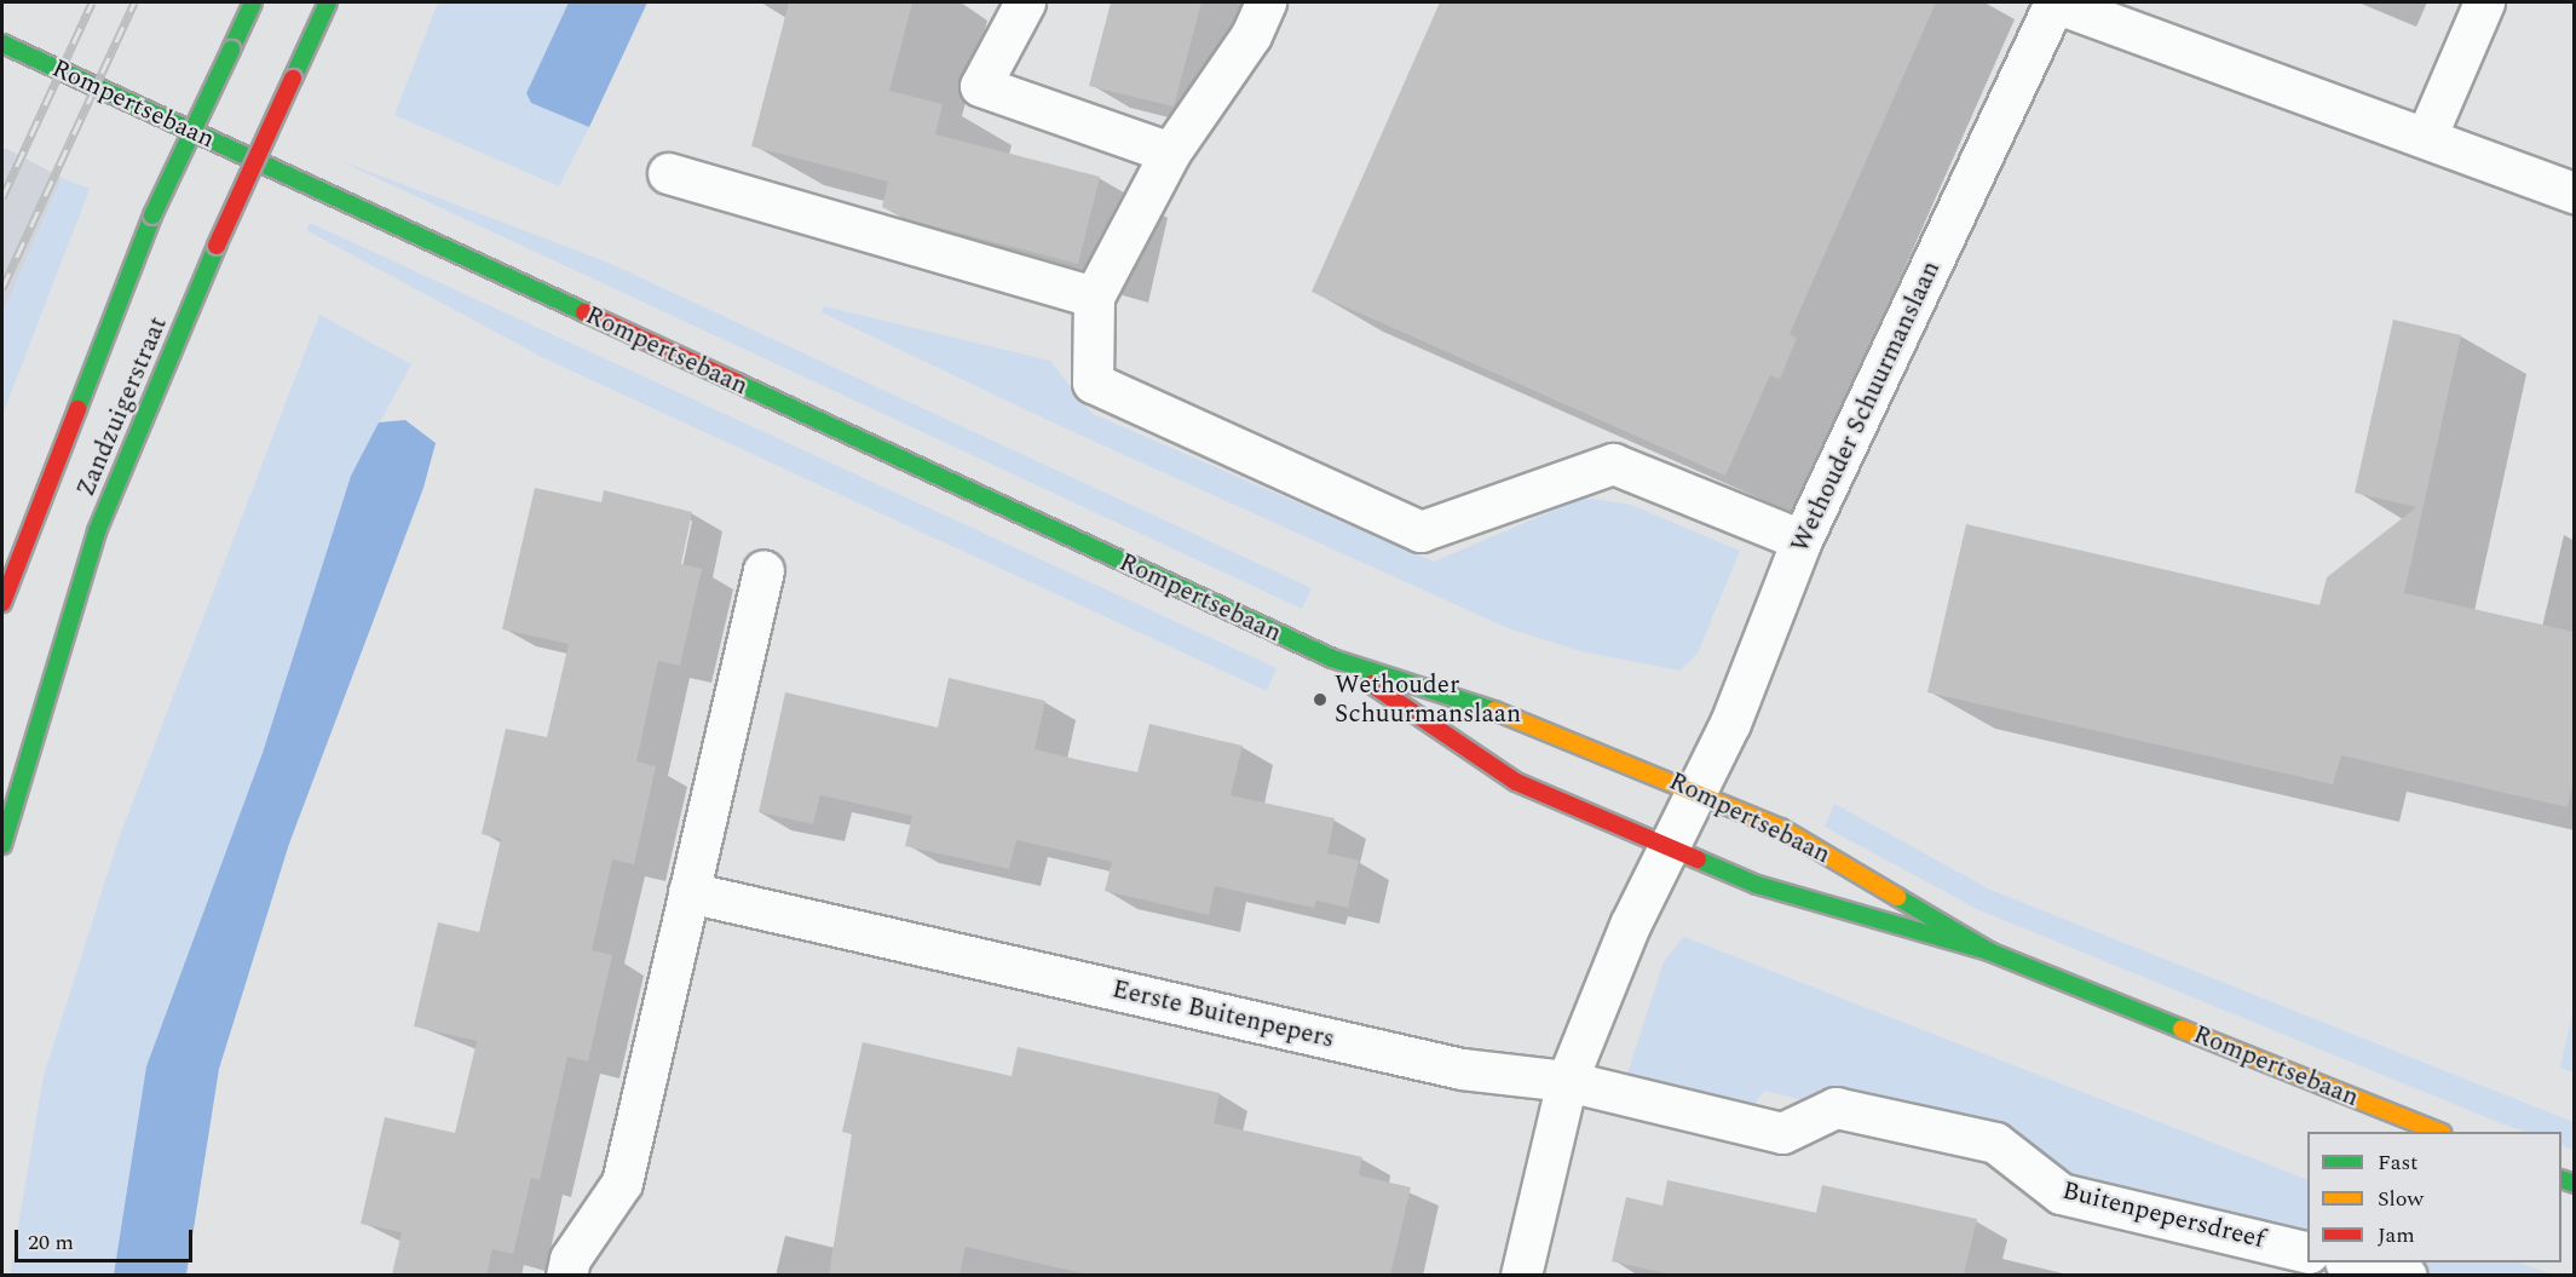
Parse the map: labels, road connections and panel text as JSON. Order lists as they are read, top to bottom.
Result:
{
  "streets": {
    "street": [
      "Rompertsebaan",
      "Zandzuigerstraat",
      "Wethouder Schuurmanslaan",
      "Eerste Buitenpepers",
      "Buitenpepersdreef"
    ]
  },
  "crossings": [
    ["Rompertsebaan", "Wethouder Schuurmanslaan"],
    ["Eerste Buitenpepers", "Buitenpepersdreef"]
  ],
  "places": ["Wethouder Schuurmanslaan"],
  "legend": ["Fast", "Slow", "Jam"],
  "scale_bar": "20 m"
}
